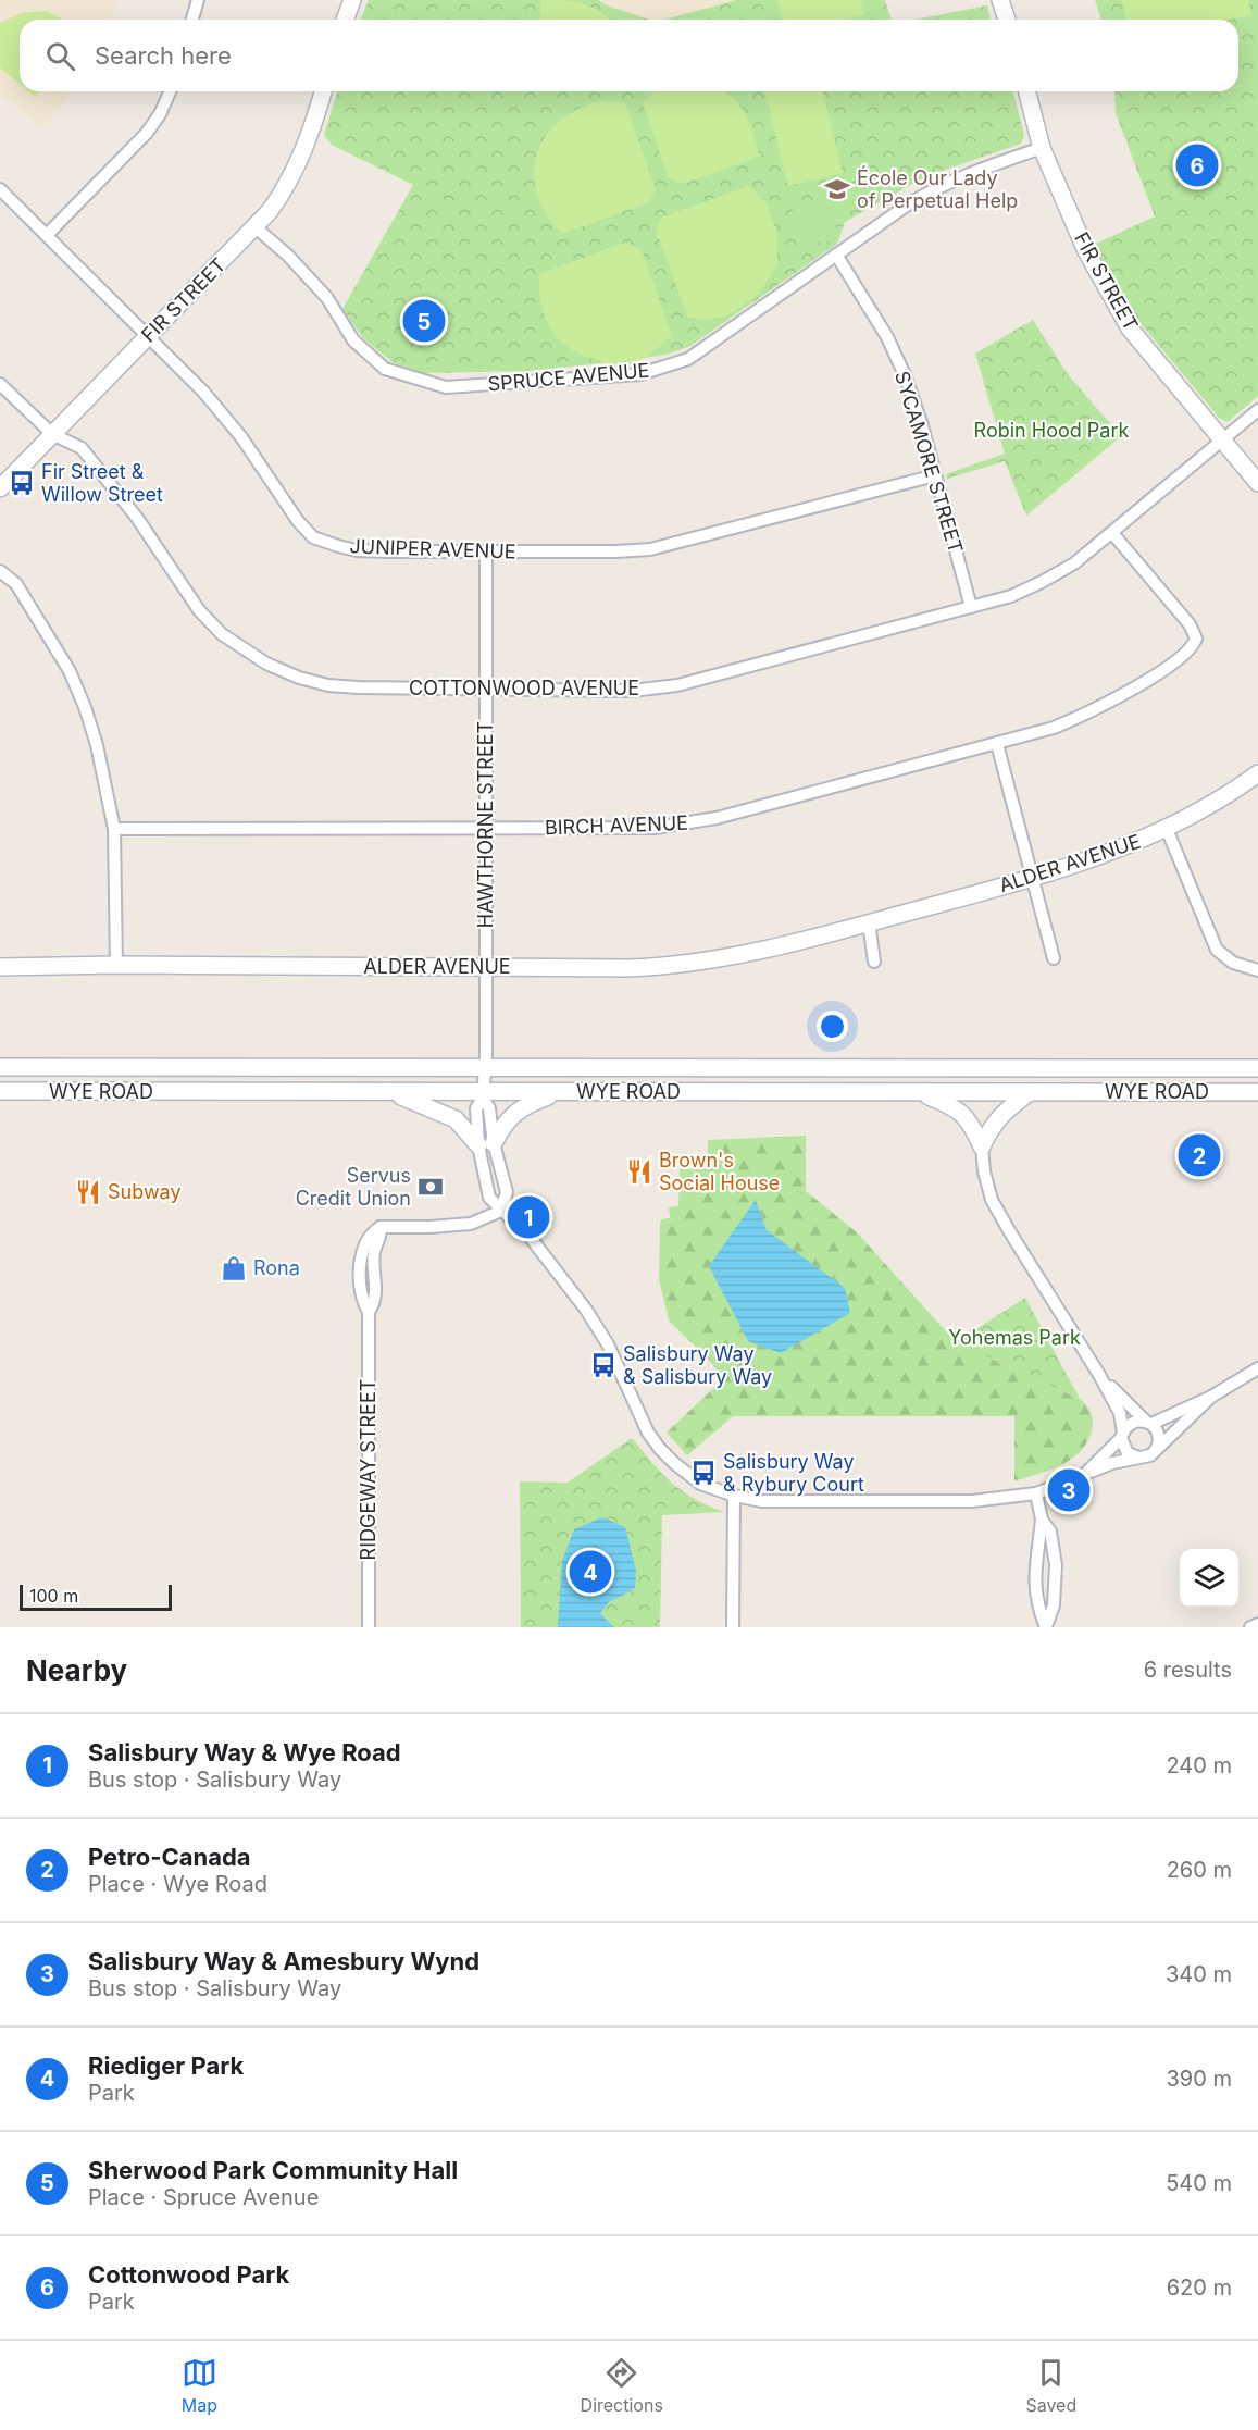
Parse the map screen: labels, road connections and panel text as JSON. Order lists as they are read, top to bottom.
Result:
{
  "streets": {
    "main road": ["FIR STREET", "ALDER AVENUE", "WYE ROAD"],
    "street": [
      "SPRUCE AVENUE",
      "SYCAMORE STREET",
      "JUNIPER AVENUE",
      "COTTONWOOD AVENUE",
      "HAWTHORNE STREET",
      "BIRCH AVENUE",
      "RIDGEWAY STREET"
    ]
  },
  "crossings": [
    ["FIR STREET", "SPRUCE AVENUE"],
    ["FIR STREET", "JUNIPER AVENUE"],
    ["FIR STREET", "COTTONWOOD AVENUE"],
    ["SPRUCE AVENUE", "SYCAMORE STREET"],
    ["SYCAMORE STREET", "JUNIPER AVENUE"],
    ["SYCAMORE STREET", "COTTONWOOD AVENUE"],
    ["JUNIPER AVENUE", "HAWTHORNE STREET"],
    ["COTTONWOOD AVENUE", "HAWTHORNE STREET"],
    ["COTTONWOOD AVENUE", "BIRCH AVENUE"],
    ["HAWTHORNE STREET", "BIRCH AVENUE"],
    ["HAWTHORNE STREET", "ALDER AVENUE"],
    ["HAWTHORNE STREET", "WYE ROAD"]
  ],
  "parks": ["Robin Hood Park", "Yohemas Park"],
  "places": {
    "school or university": ["École Our Lady of Perpetual Help"],
    "bus stop": ["Fir Street & Willow Street", "Salisbury Way & Salisbury Way", "Salisbury Way & Rybury Court"],
    "restaurant": ["Brown's Social House", "Subway"],
    "bank": ["Servus Credit Union"],
    "shop": ["Rona"]
  },
  "scale_bar": "100 m",
  "page": {
    "search": "Search here",
    "pins": [
      "6",
      "5",
      "2",
      "1",
      "3",
      "4"
    ],
    "scale": "100 m",
    "heading": ["Nearby", "6 results"],
    "list": [
      {
        "mark": "1",
        "name": "Salisbury Way & Wye Road",
        "note": "Bus stop · Salisbury Way",
        "value": "240 m"
      },
      {
        "mark": "2",
        "name": "Petro-Canada",
        "note": "Place · Wye Road",
        "value": "260 m"
      },
      {
        "mark": "3",
        "name": "Salisbury Way & Amesbury Wynd",
        "note": "Bus stop · Salisbury Way",
        "value": "340 m"
      },
      {
        "mark": "4",
        "name": "Riediger Park",
        "note": "Park",
        "value": "390 m"
      },
      {
        "mark": "5",
        "name": "Sherwood Park Community Hall",
        "note": "Place · Spruce Avenue",
        "value": "540 m"
      },
      {
        "mark": "6",
        "name": "Cottonwood Park",
        "note": "Park",
        "value": "620 m"
      }
    ],
    "nav": ["Map", "Directions", "Saved"]
  }
}
